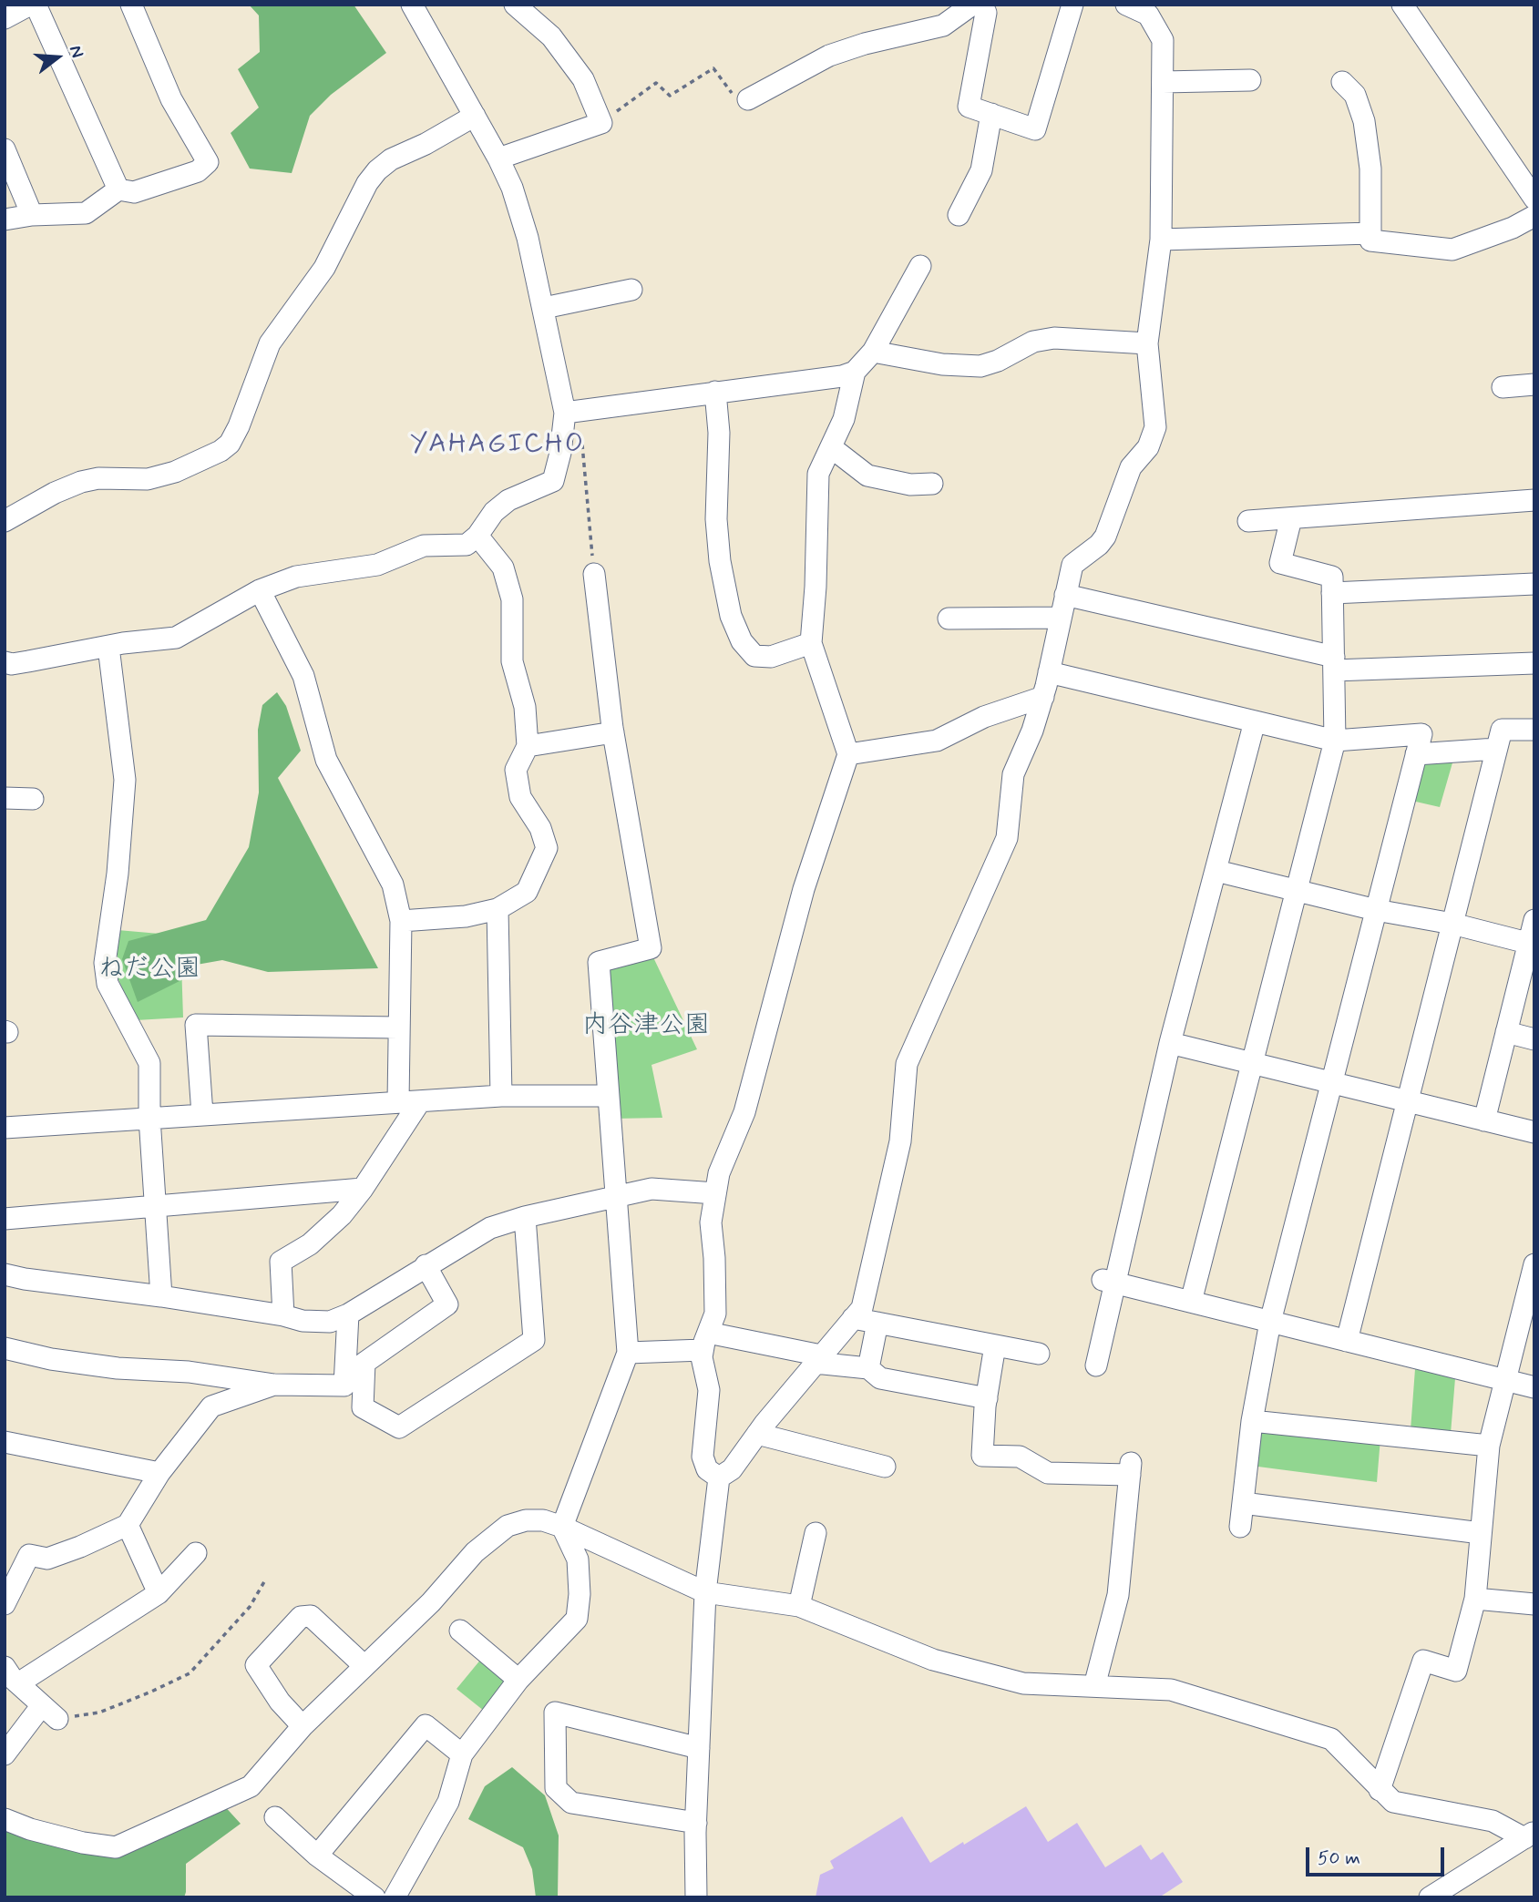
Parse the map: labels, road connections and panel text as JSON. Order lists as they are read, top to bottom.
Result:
{
  "districts": ["YAHAGICHO"],
  "parks": ["ねだ公園", "内谷津公園"],
  "scale_bar": "50 m",
  "north": "right"
}
